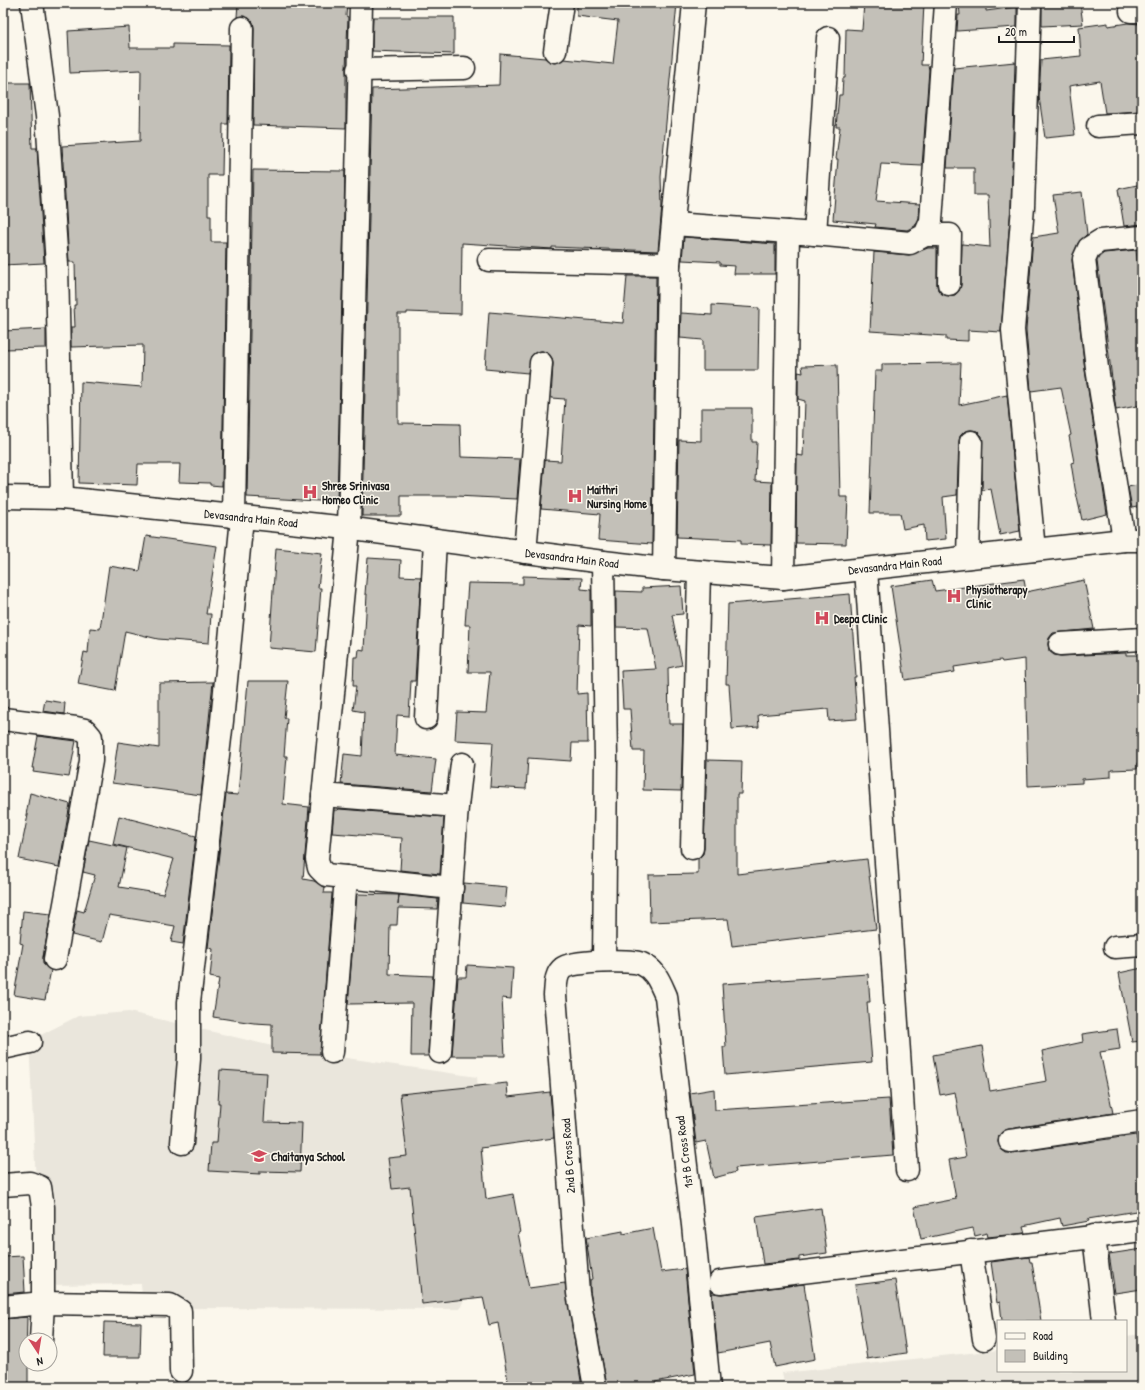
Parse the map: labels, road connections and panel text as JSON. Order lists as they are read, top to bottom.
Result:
{
  "streets": {
    "street": ["Devasandra Main Road", "1st B Cross Road", "2nd B Cross Road"]
  },
  "crossings": [
    ["1st B Cross Road", "2nd B Cross Road"]
  ],
  "places": {
    "hospital": [
      "Shree Srinivasa Homeo Clinic",
      "Maithri Nursing Home",
      "Physiotherapy Clinic",
      "Deepa Clinic"
    ],
    "school or university": ["Chaitanya School"]
  },
  "legend": ["Road", "Building"],
  "scale_bar": "20 m",
  "north": "bottom"
}
